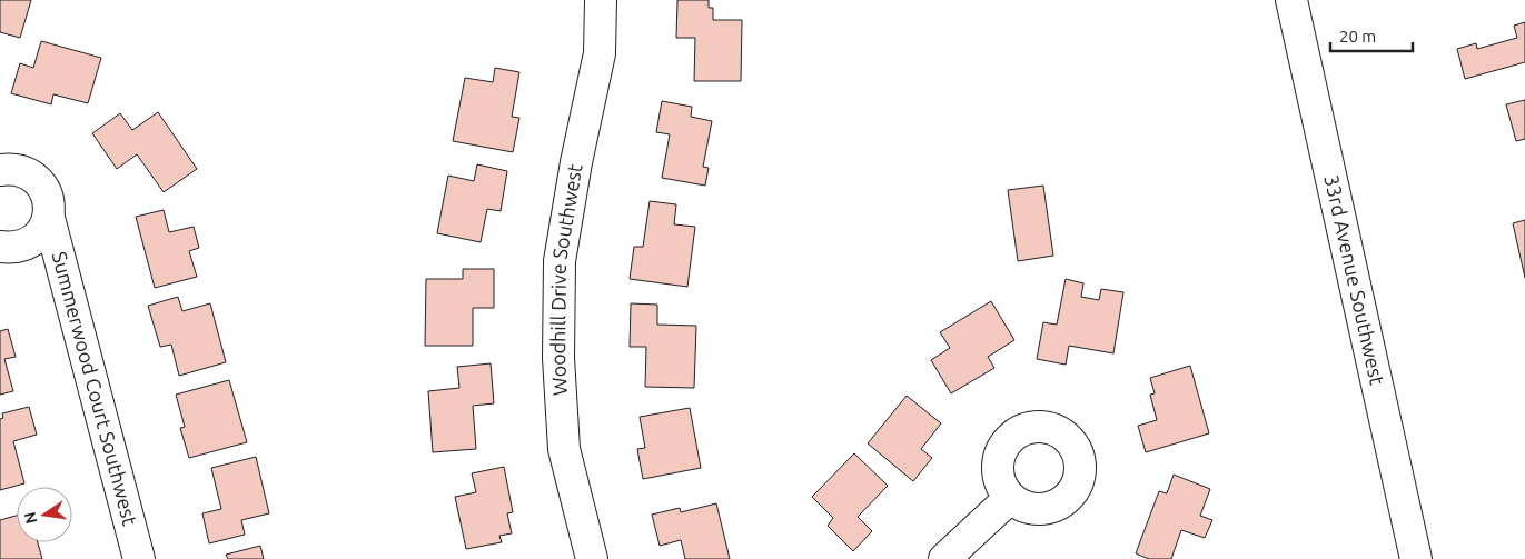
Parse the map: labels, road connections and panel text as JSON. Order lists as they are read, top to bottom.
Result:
{
  "streets": {
    "street": ["Woodhill Drive Southwest", "33rd Avenue Southwest", "Summerwood Court Southwest"]
  },
  "scale_bar": "20 m",
  "north": "left"
}
